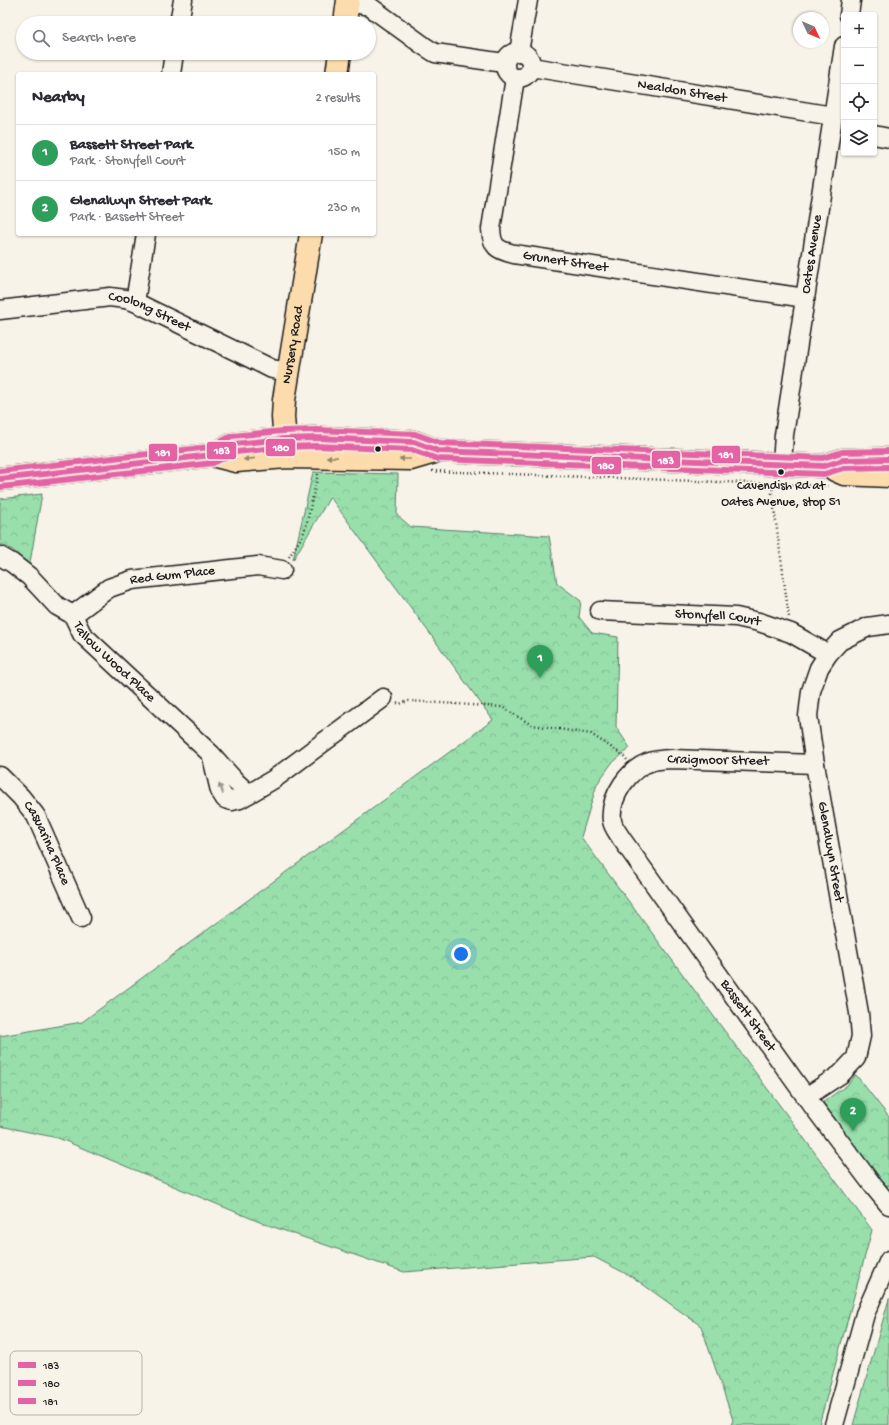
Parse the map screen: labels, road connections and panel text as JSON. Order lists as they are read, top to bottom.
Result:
{
  "streets": {
    "main road": ["Nursery Road"],
    "street": [
      "Nealdon Street",
      "Oates Avenue",
      "Grunert Street",
      "Coolong Street",
      "Red Gum Place",
      "Stonyfell Court",
      "Tallow Wood Place",
      "Craigmoor Street",
      "Casuarina Place",
      "Glenalwyn Street",
      "Bassett Street"
    ]
  },
  "crossings": [
    ["Nealdon Street", "Oates Avenue"],
    ["Nealdon Street", "Grunert Street"],
    ["Oates Avenue", "Grunert Street"],
    ["Coolong Street", "Nursery Road"],
    ["Red Gum Place", "Tallow Wood Place"],
    ["Stonyfell Court", "Glenalwyn Street"],
    ["Craigmoor Street", "Glenalwyn Street"],
    ["Craigmoor Street", "Bassett Street"],
    ["Glenalwyn Street", "Bassett Street"]
  ],
  "places": ["Cavendish Rd at Oates Avenue, stop 51"],
  "lines": ["transit line 181", "transit line 183", "transit line 180"],
  "legend": ["183", "180", "181"],
  "north": "bottom right",
  "page": {
    "map_buttons": ["+", "−"],
    "search": "Search here",
    "heading": ["Nearby", "2 results"],
    "list": [
      {
        "mark": "1",
        "name": "Bassett Street Park",
        "note": "Park · Stonyfell Court",
        "value": "150 m"
      },
      {
        "mark": "2",
        "name": "Glenalwyn Street Park",
        "note": "Park · Bassett Street",
        "value": "230 m"
      }
    ],
    "pins": ["1", "2"]
  }
}
